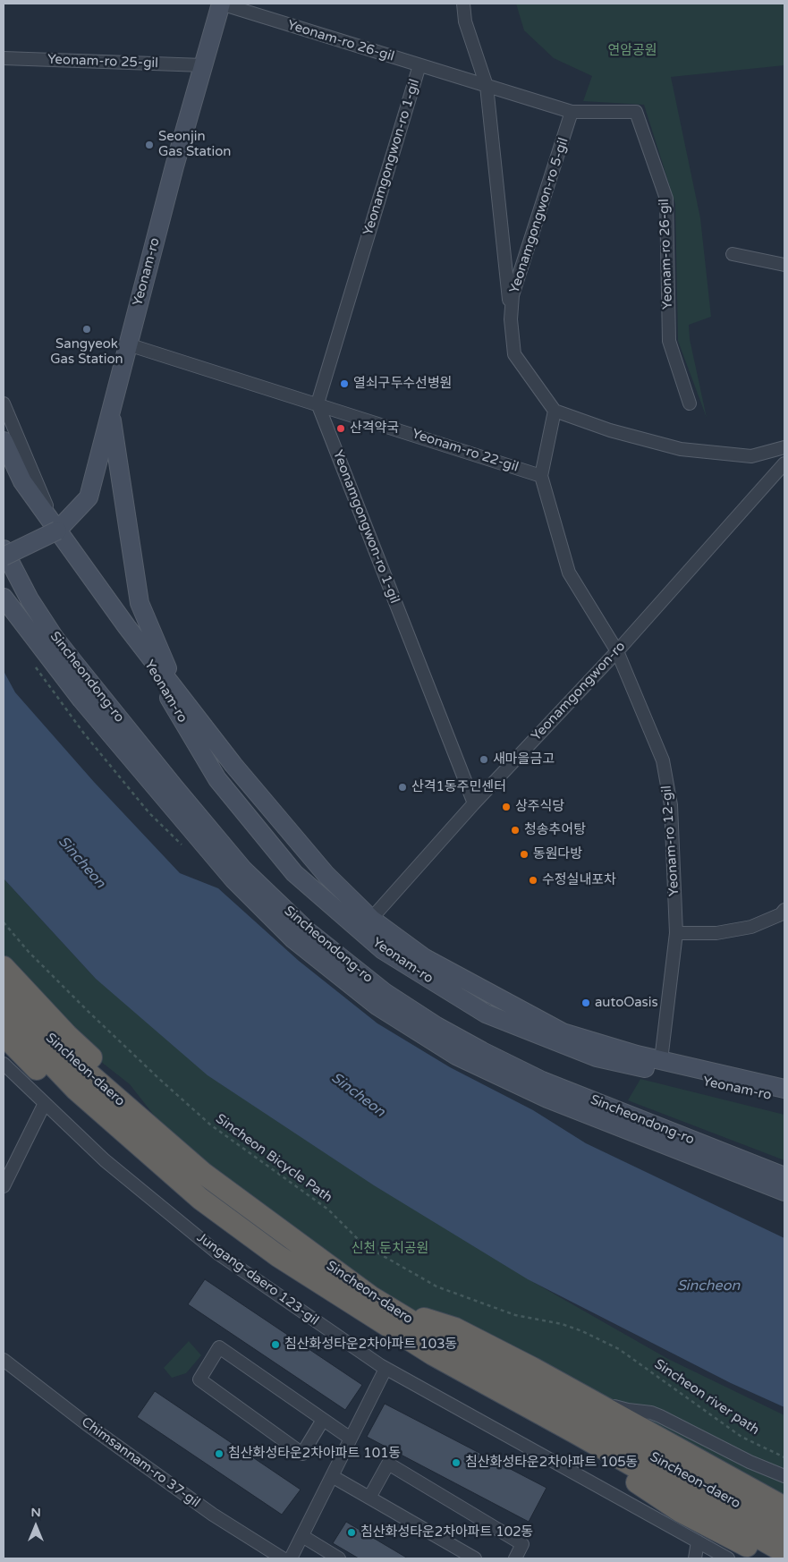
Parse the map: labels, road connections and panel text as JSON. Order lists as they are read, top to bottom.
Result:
{
  "streets": {
    "highway": ["Sincheon-daero"],
    "main road": ["Yeonam-ro", "Sincheondong-ro"],
    "street": [
      "Yeonam-ro 26-gil",
      "Yeonam-ro 25-gil",
      "Yeonamgongwon-ro 1-gil",
      "Yeonamgongwon-ro 5-gil",
      "Yeonam-ro 22-gil",
      "Yeonamgongwon-ro",
      "Yeonam-ro 12-gil",
      "Jungang-daero 123-gil",
      "Chimsannam-ro 37-gil"
    ],
    "path": ["Sincheon Bicycle Path", "Sincheon river path"]
  },
  "crossings": [
    ["Yeonam-ro 26-gil", "Yeonamgongwon-ro 1-gil"],
    ["Yeonam-ro 26-gil", "Yeonamgongwon-ro 5-gil"],
    ["Yeonam-ro 26-gil", "Yeonam-ro"],
    ["Yeonam-ro 25-gil", "Yeonam-ro"],
    ["Yeonamgongwon-ro 1-gil", "Yeonam-ro 22-gil"],
    ["Yeonamgongwon-ro 1-gil", "Yeonamgongwon-ro"],
    ["Yeonam-ro", "Yeonam-ro 22-gil"],
    ["Yeonam-ro", "Yeonamgongwon-ro"],
    ["Yeonam-ro", "Yeonam-ro 12-gil"],
    ["Yeonamgongwon-ro", "Yeonam-ro 12-gil"],
    ["Sincheon Bicycle Path", "Sincheon river path"]
  ],
  "water": ["Sincheon"],
  "parks": ["연암공원", "신천 둔치공원"],
  "places": [
    "Seonjin Gas Station",
    "Sangyeok Gas Station",
    "열쇠구두수선병원",
    "산격약국",
    "새마을금고",
    "산격1동주민센터",
    "상주식당",
    "청송추어탕",
    "동원다방",
    "수정실내포차",
    "autoOasis",
    "침산화성타운2차아파트 103동",
    "침산화성타운2차아파트 101동",
    "침산화성타운2차아파트 105동",
    "침산화성타운2차아파트 102동"
  ],
  "north": "top"
}
